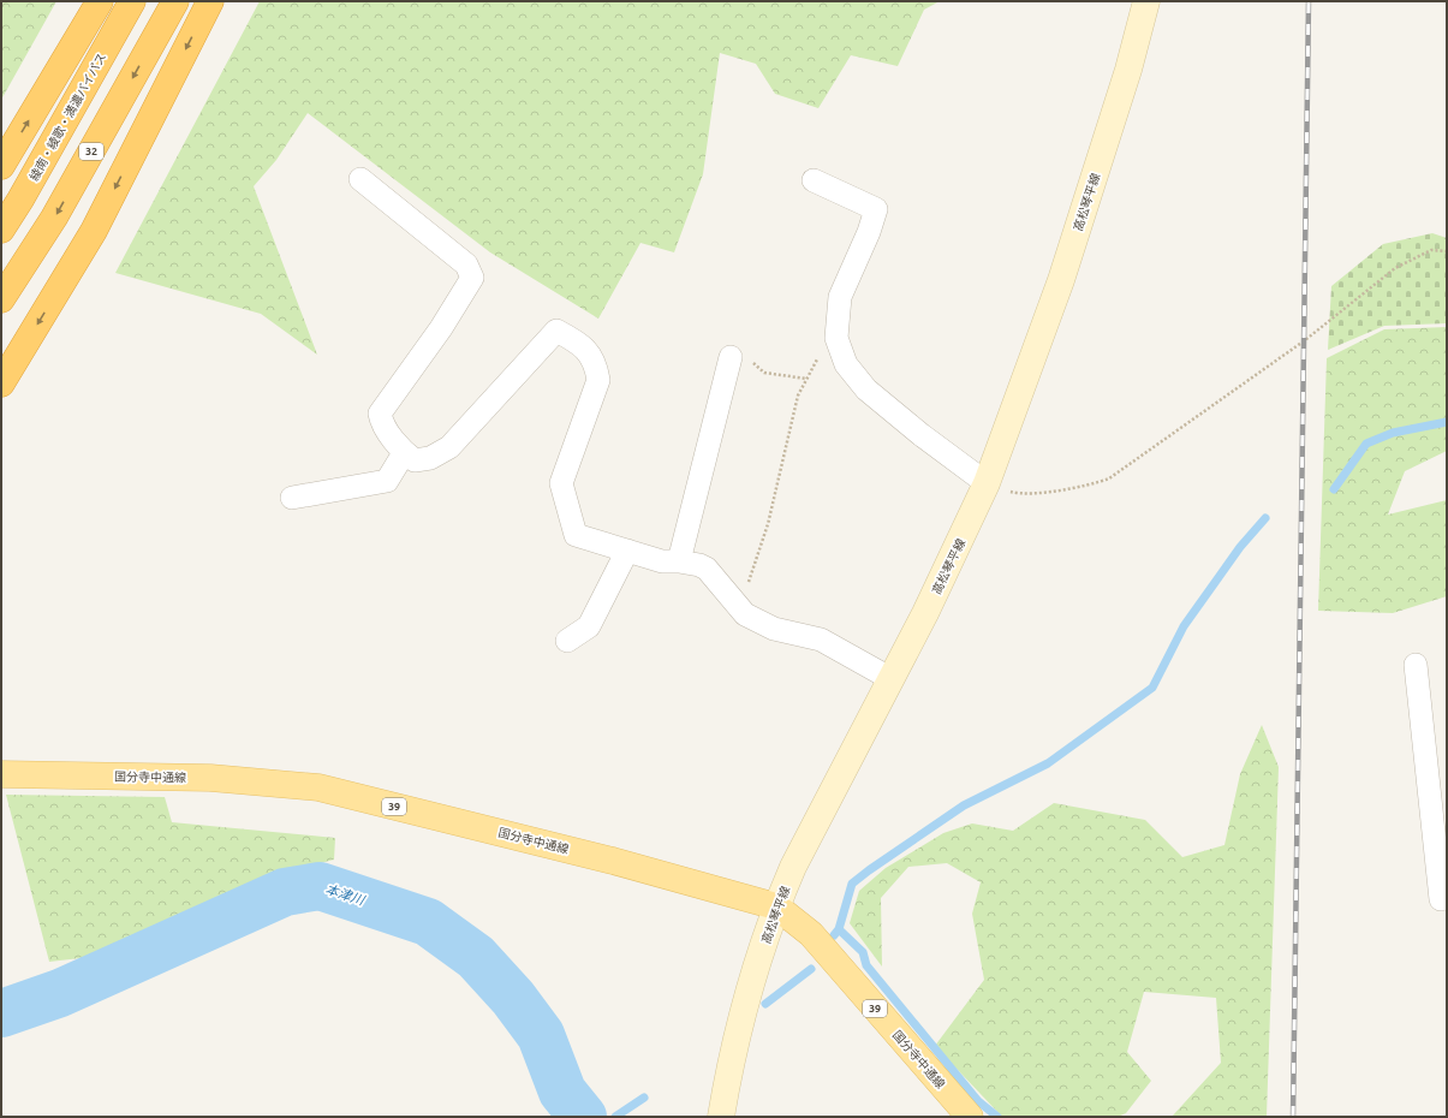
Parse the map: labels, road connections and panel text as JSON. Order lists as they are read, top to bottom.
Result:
{
  "streets": {
    "highway": ["綾南・綾歌・満濃バイパス", "32"],
    "main road": ["高松琴平線", "国分寺中通線", "39"]
  },
  "crossings": [
    ["高松琴平線", "国分寺中通線"]
  ],
  "water": ["本津川"]
}
